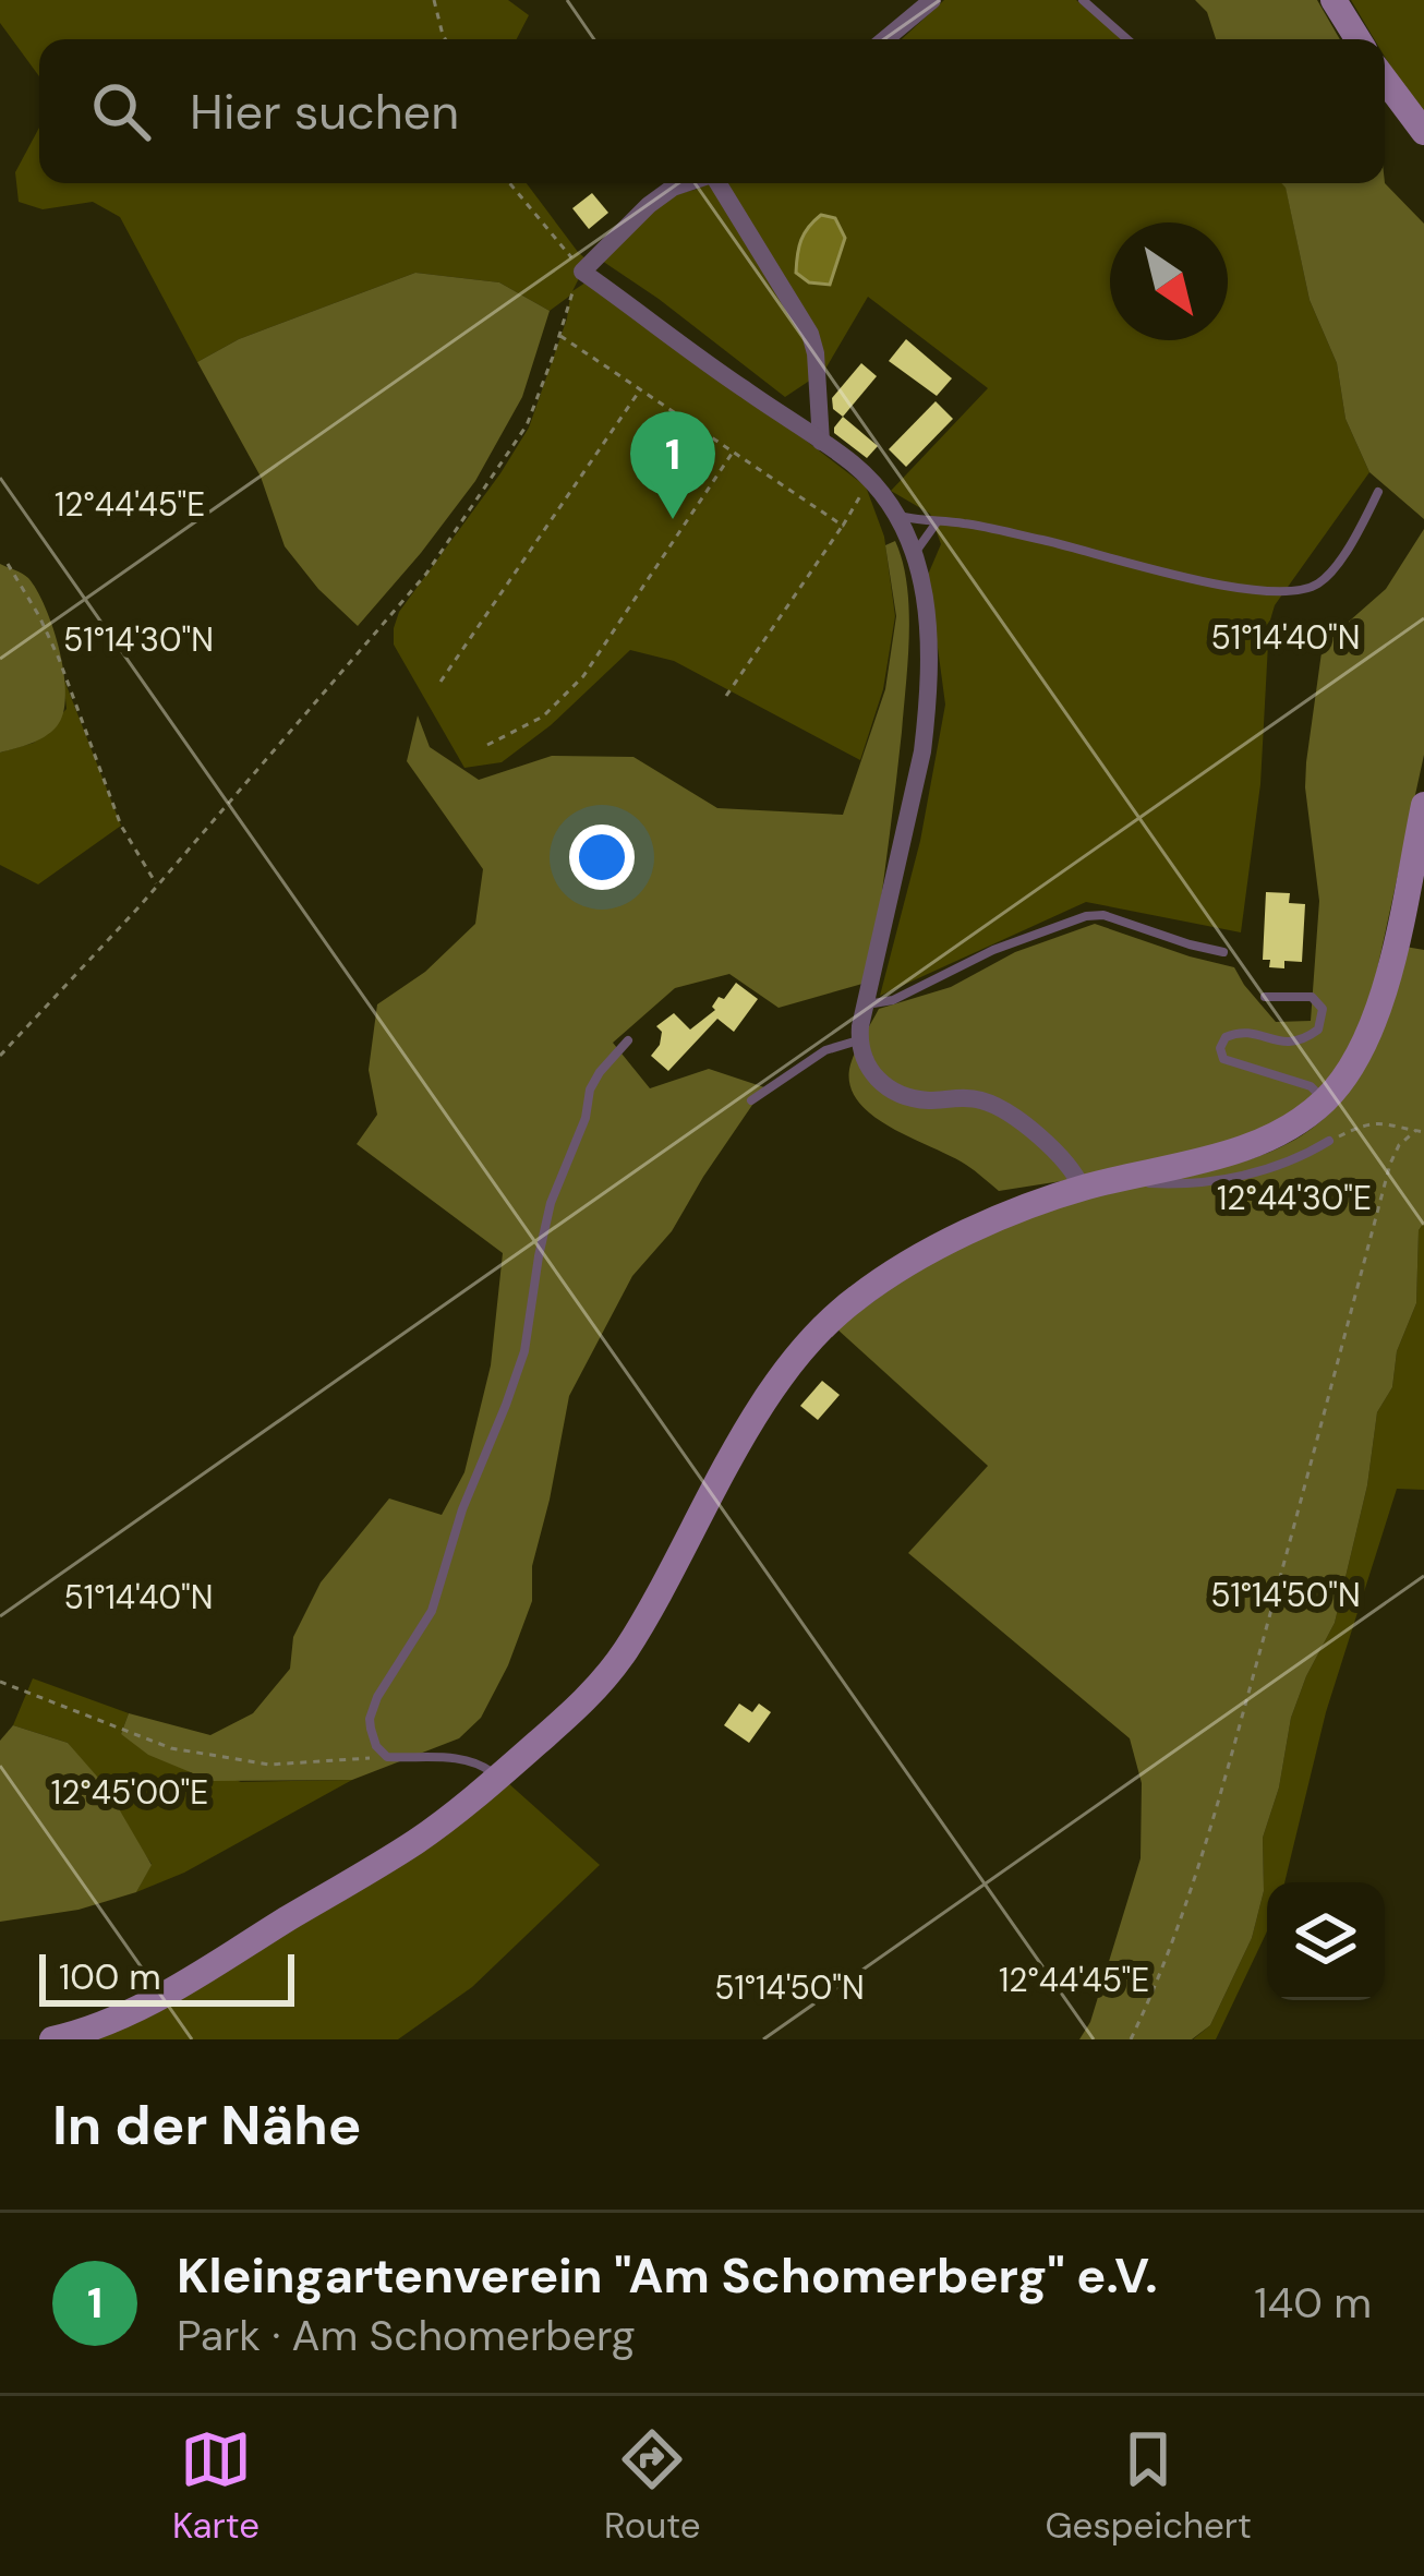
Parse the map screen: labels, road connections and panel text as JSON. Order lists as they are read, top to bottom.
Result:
{
  "scale_bar": "100 m",
  "north": "bottom right",
  "page": {
    "search": "Hier suchen",
    "pins": "1",
    "scale": "100 m",
    "heading": "In der Nähe",
    "list": [
      {
        "mark": "1",
        "name": "Kleingartenverein \"Am Schomerberg\" e.V.",
        "note": "Park · Am Schomerberg",
        "value": "140 m"
      }
    ],
    "nav": ["Karte", "Route", "Gespeichert"]
  },
  "coordinates": [
    "12°44'45\"E",
    "51°14'40\"N",
    "51°14'30\"N",
    "12°44'30\"E",
    "51°14'50\"N",
    "12°45'00\"E"
  ]
}
